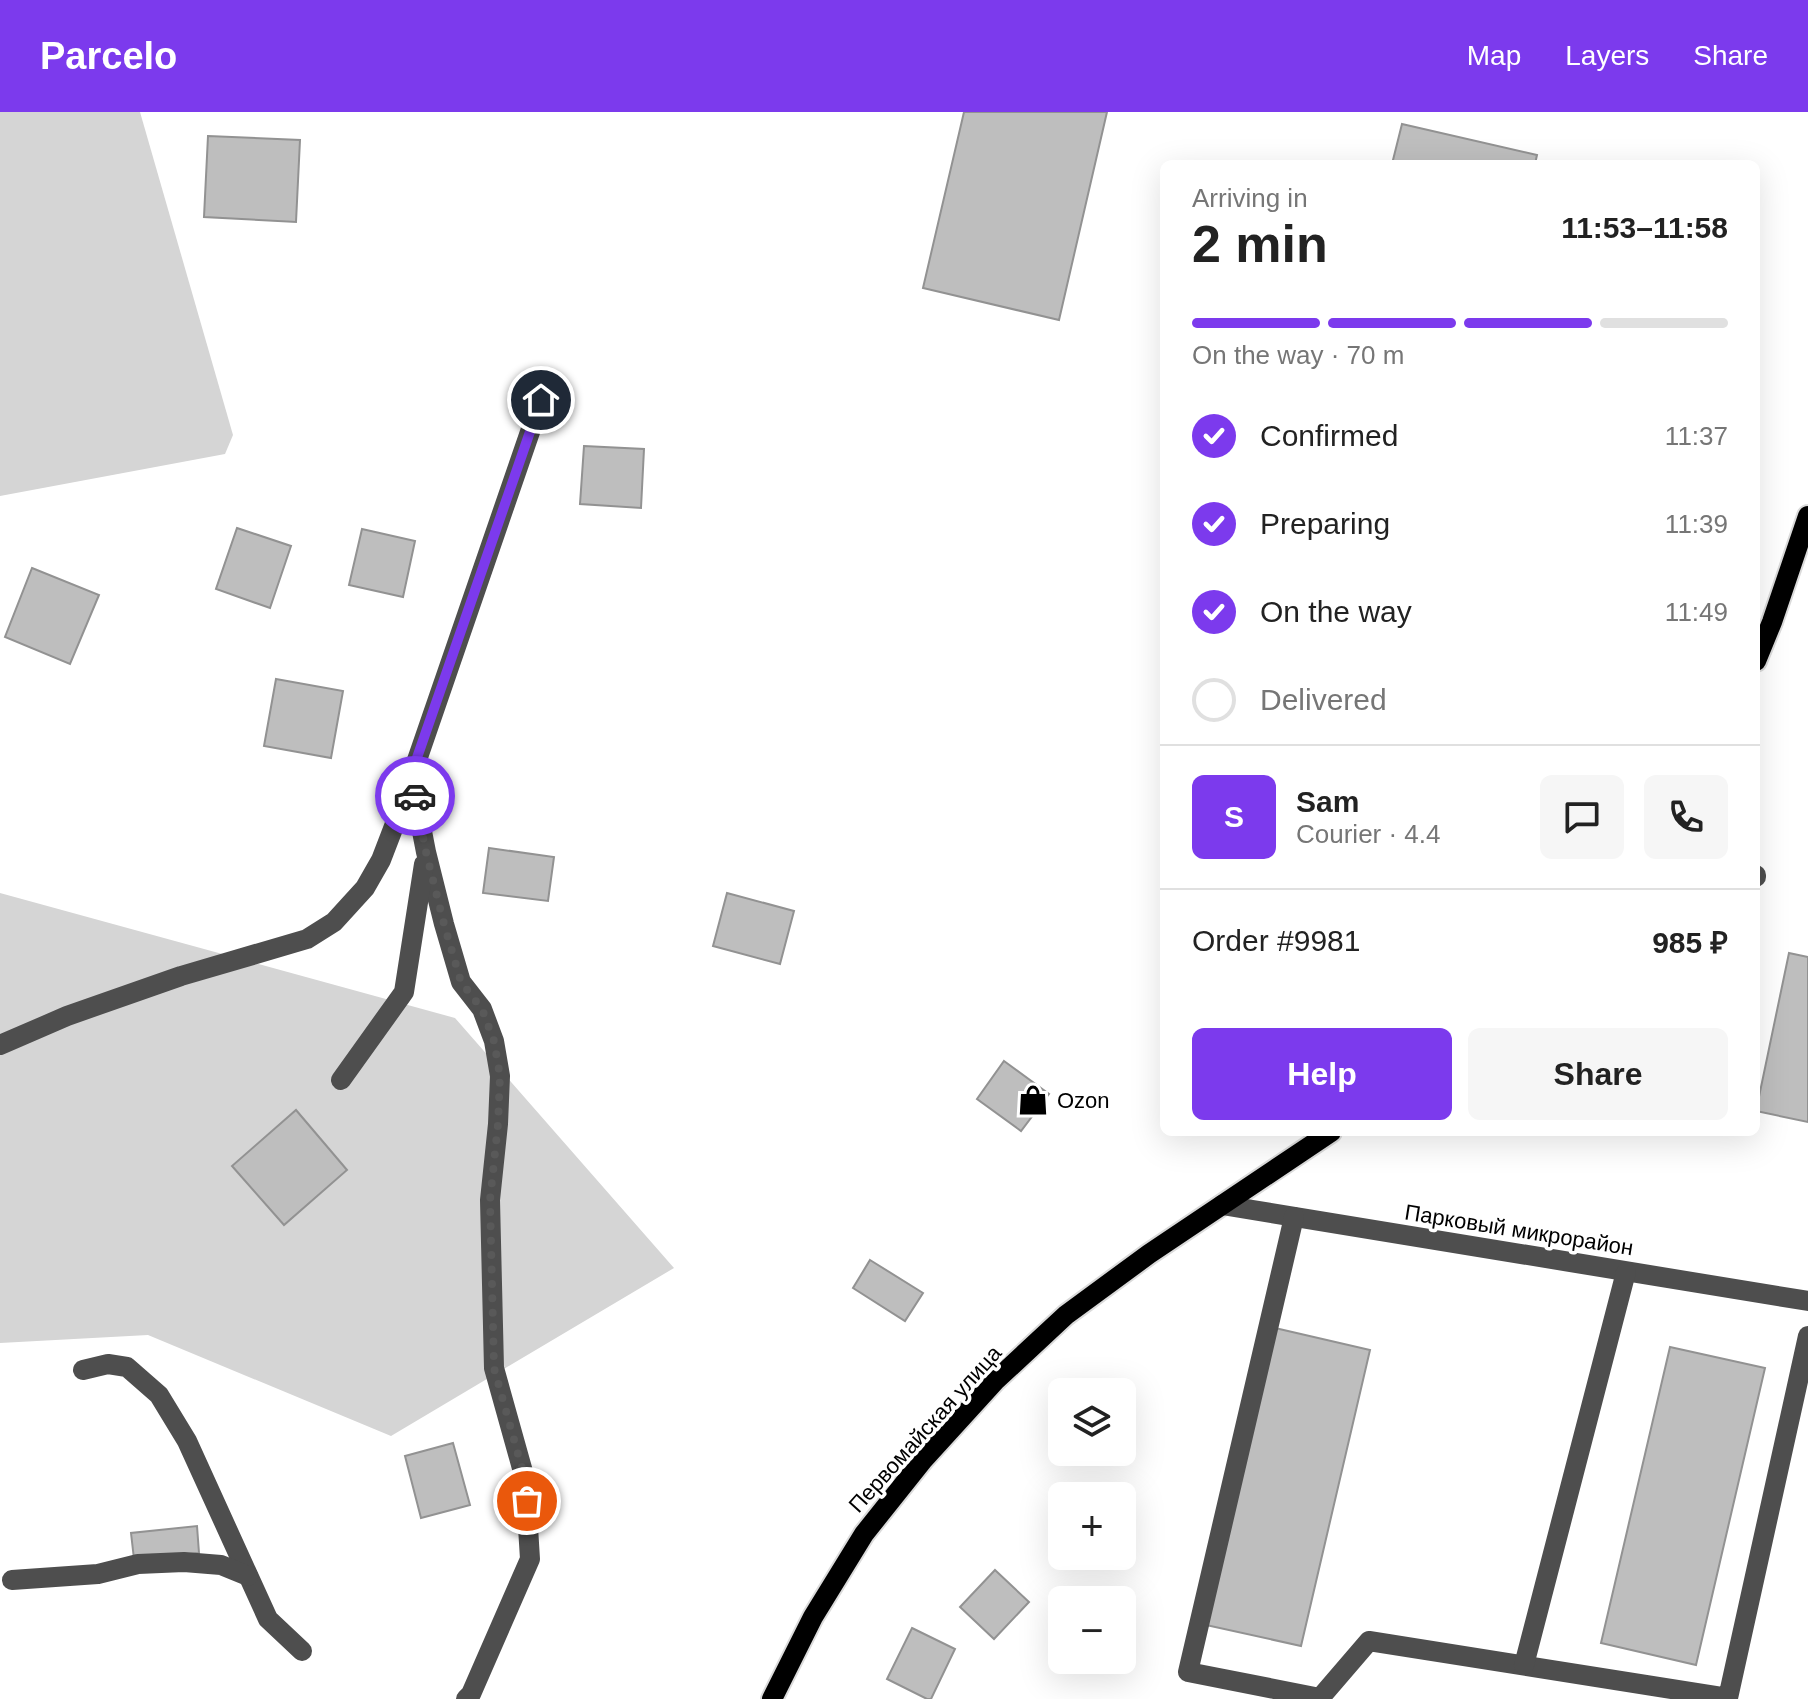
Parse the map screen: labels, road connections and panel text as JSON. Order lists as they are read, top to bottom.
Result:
{
  "streets": {
    "main road": ["Первомайская улица"],
    "street": ["Парковый микрорайон"]
  },
  "crossings": [
    ["Парковый микрорайон", "Первомайская улица"]
  ],
  "places": {
    "shop": ["Ozon"]
  },
  "page": {
    "header": "Parcelo",
    "nav": ["Map", "Layers", "Share"],
    "heading": ["2 min", "Arriving in", "11:53–11:58"],
    "panel": [
      "Sam",
      "Courier · 4.4",
      "Order #9981",
      "985 ₽"
    ],
    "bar": "On the way · 70 m",
    "list": [
      ["Confirmed", "11:37"],
      ["Preparing", "11:39"],
      ["On the way", "11:49"],
      "Delivered"
    ],
    "round": "S",
    "buttons": ["Help", "Share"],
    "map_buttons": ["+", "−"]
  }
}
